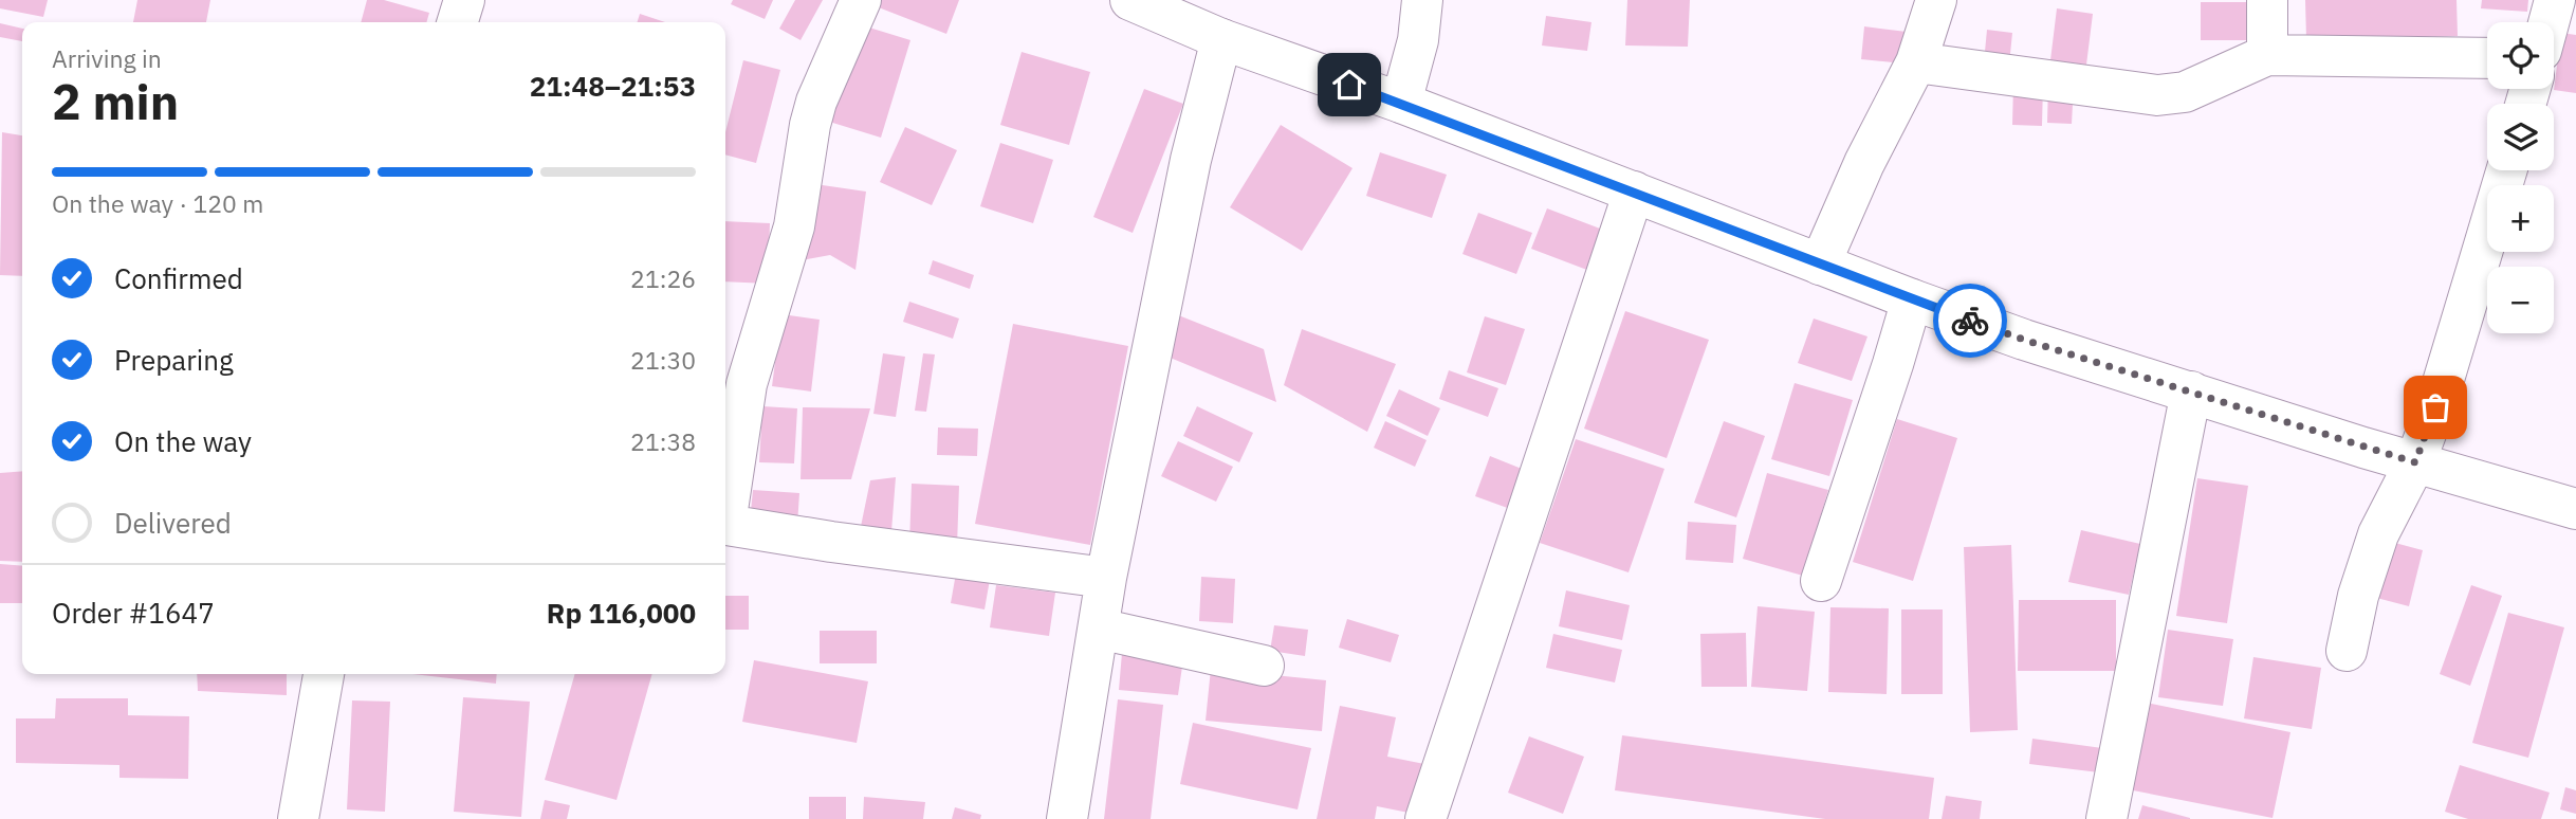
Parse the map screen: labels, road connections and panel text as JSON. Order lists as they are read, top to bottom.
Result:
{
  "page": {
    "map_buttons": ["+", "−"],
    "heading": ["2 min", "Arriving in", "21:48–21:53"],
    "panel": ["Order #1647", "Rp 116,000"],
    "bar": "On the way · 120 m",
    "list": [
      ["Confirmed", "21:26"],
      ["Preparing", "21:30"],
      ["On the way", "21:38"],
      "Delivered"
    ]
  }
}
